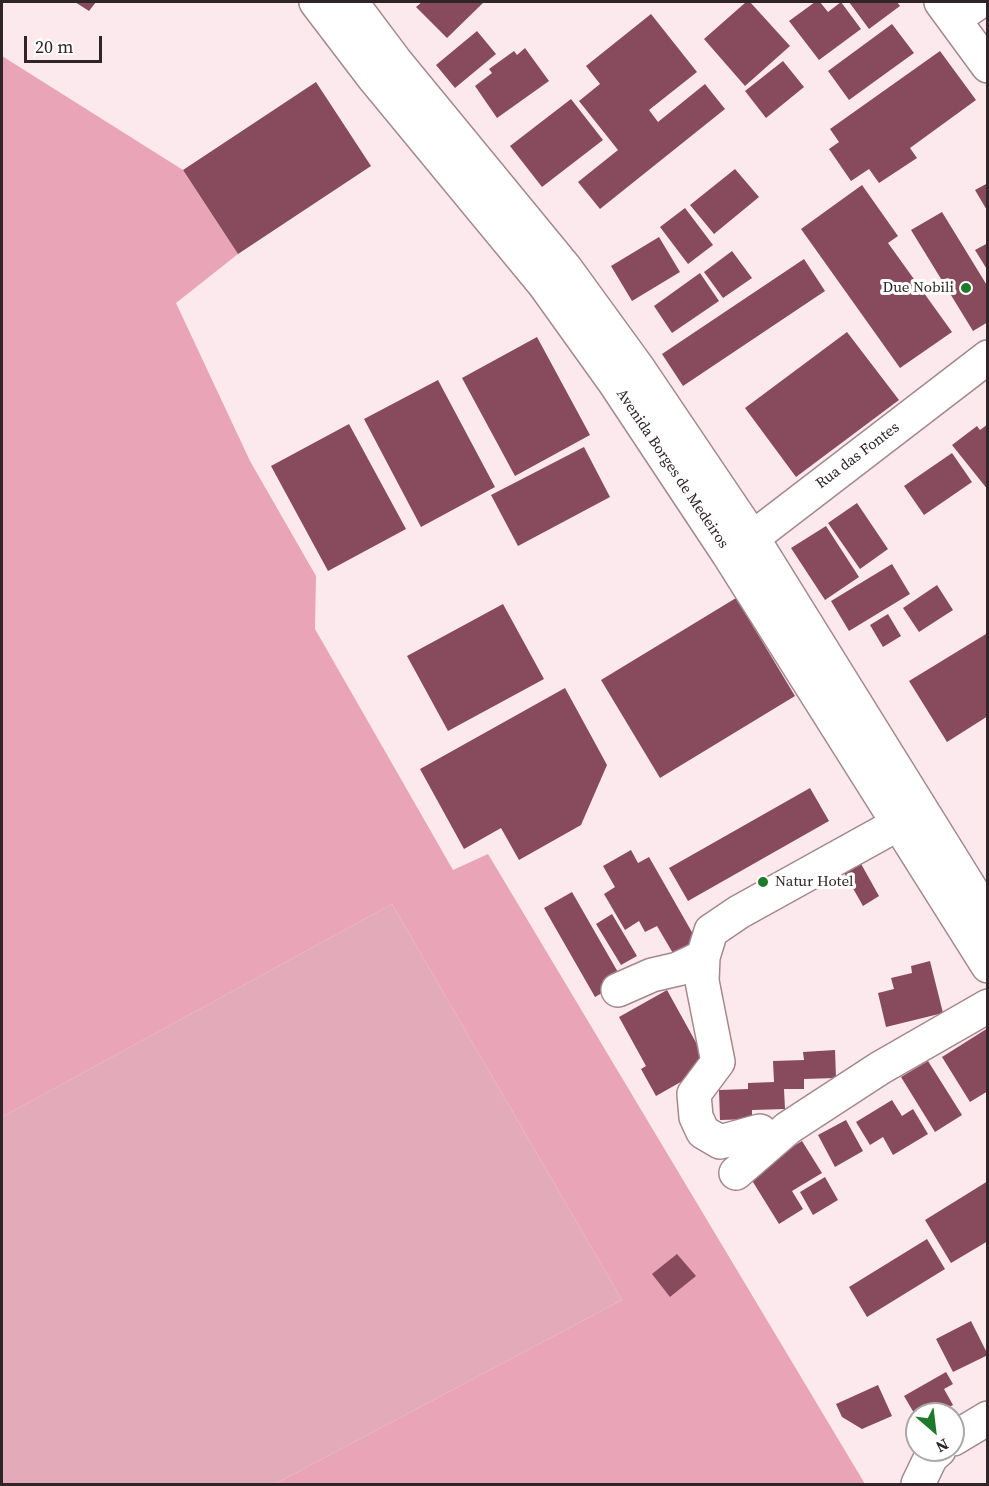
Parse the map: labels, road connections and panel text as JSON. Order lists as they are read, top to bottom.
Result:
{
  "streets": {
    "main road": ["Rua das Fontes", "Avenida Borges de Medeiros"]
  },
  "crossings": [
    ["Rua das Fontes", "Avenida Borges de Medeiros"]
  ],
  "places": ["Due Nobili", "Natur Hotel"],
  "scale_bar": "20 m",
  "north": "bottom right"
}
